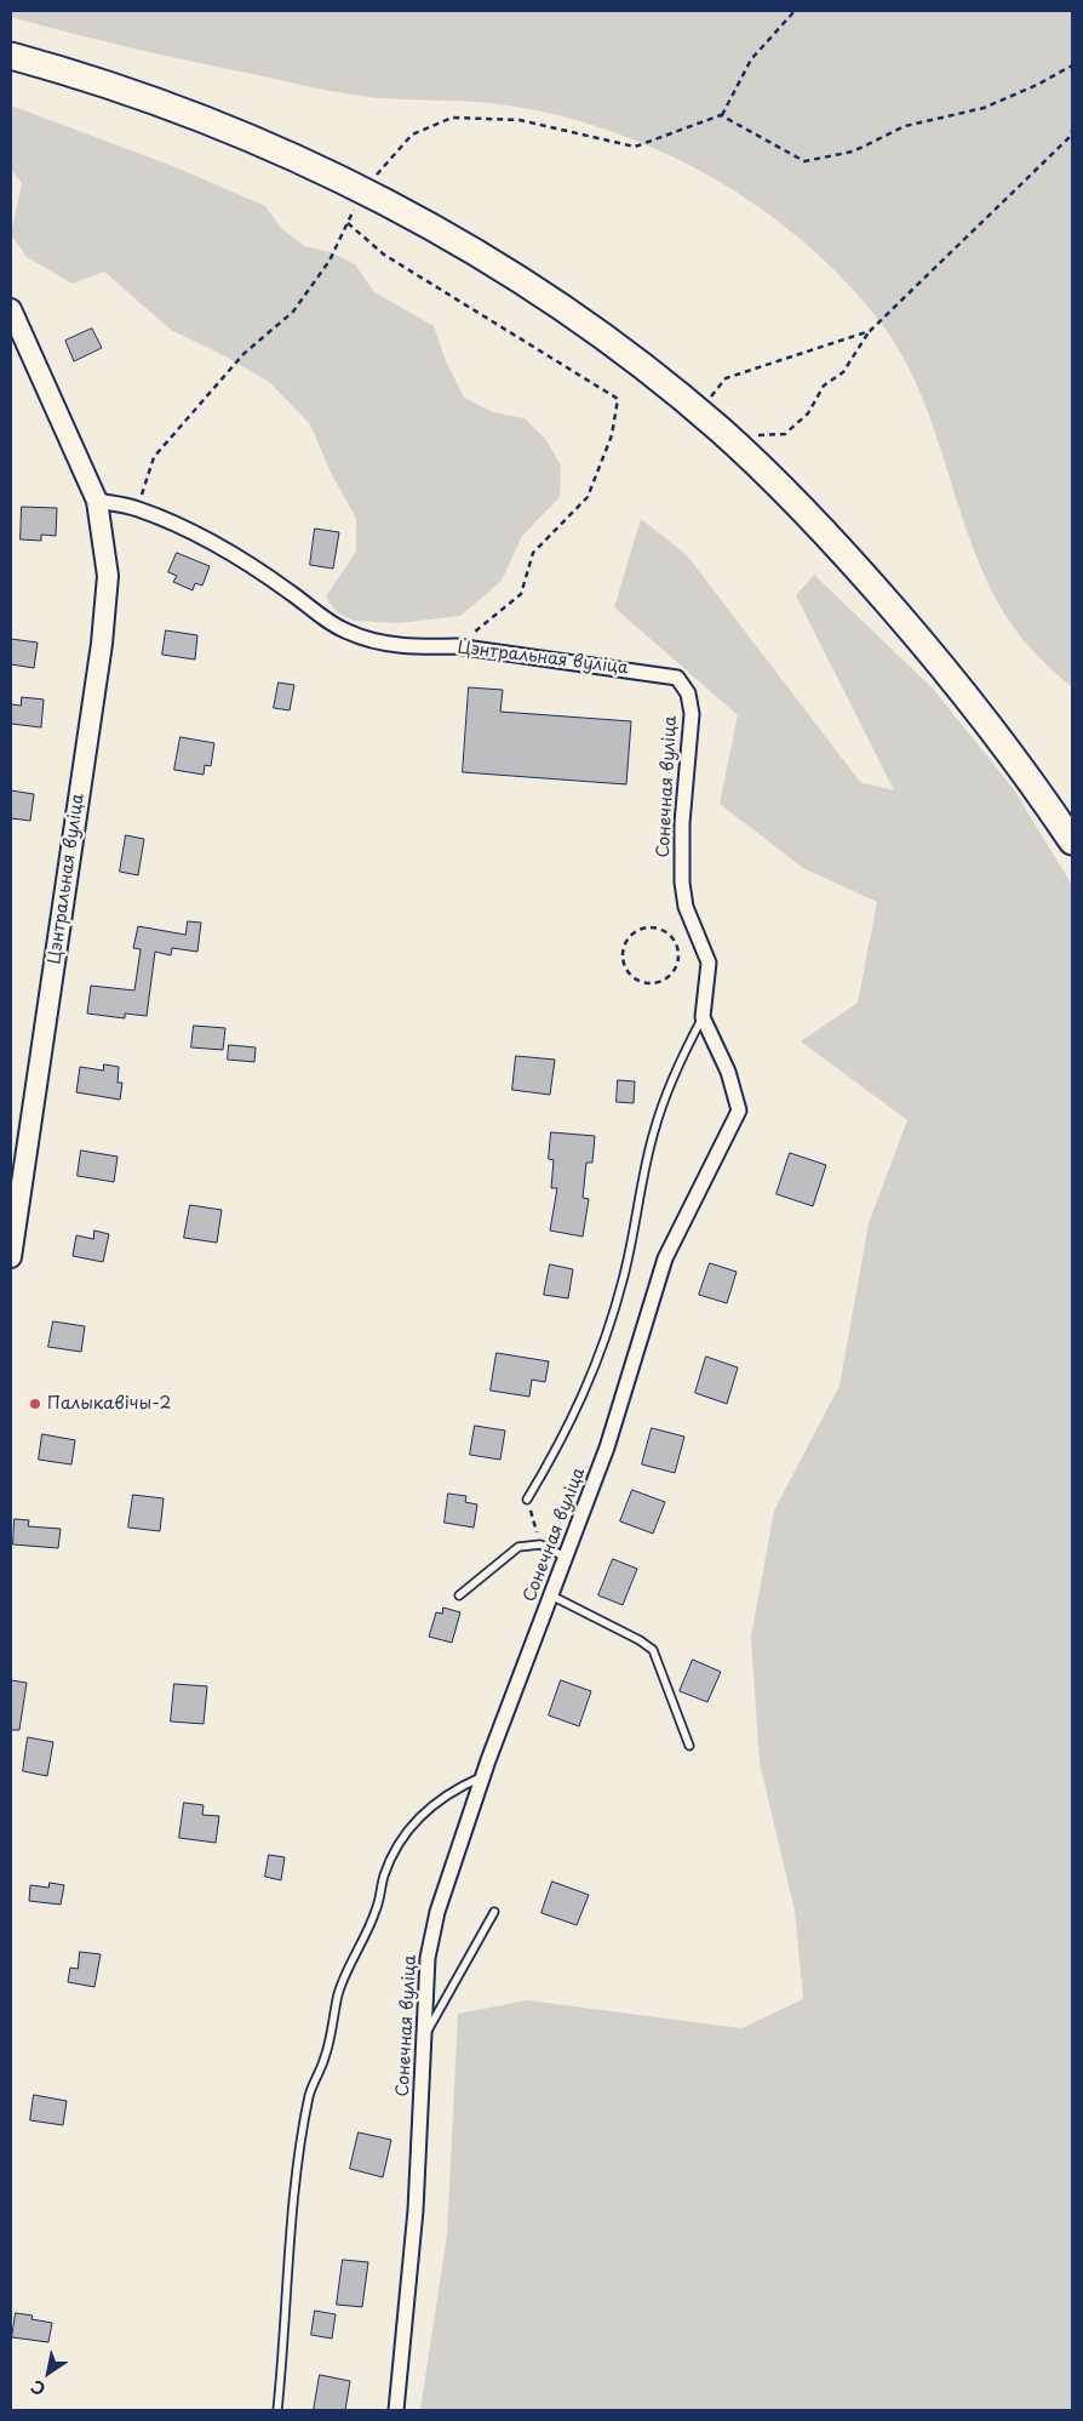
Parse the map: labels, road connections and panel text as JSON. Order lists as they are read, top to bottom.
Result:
{
  "streets": {
    "street": ["Цэнтральная вуліца", "Сонечная вуліца"]
  },
  "crossings": [
    ["Цэнтральная вуліца", "Сонечная вуліца"]
  ],
  "places": ["Палыкавічы-2"],
  "north": "bottom left"
}
